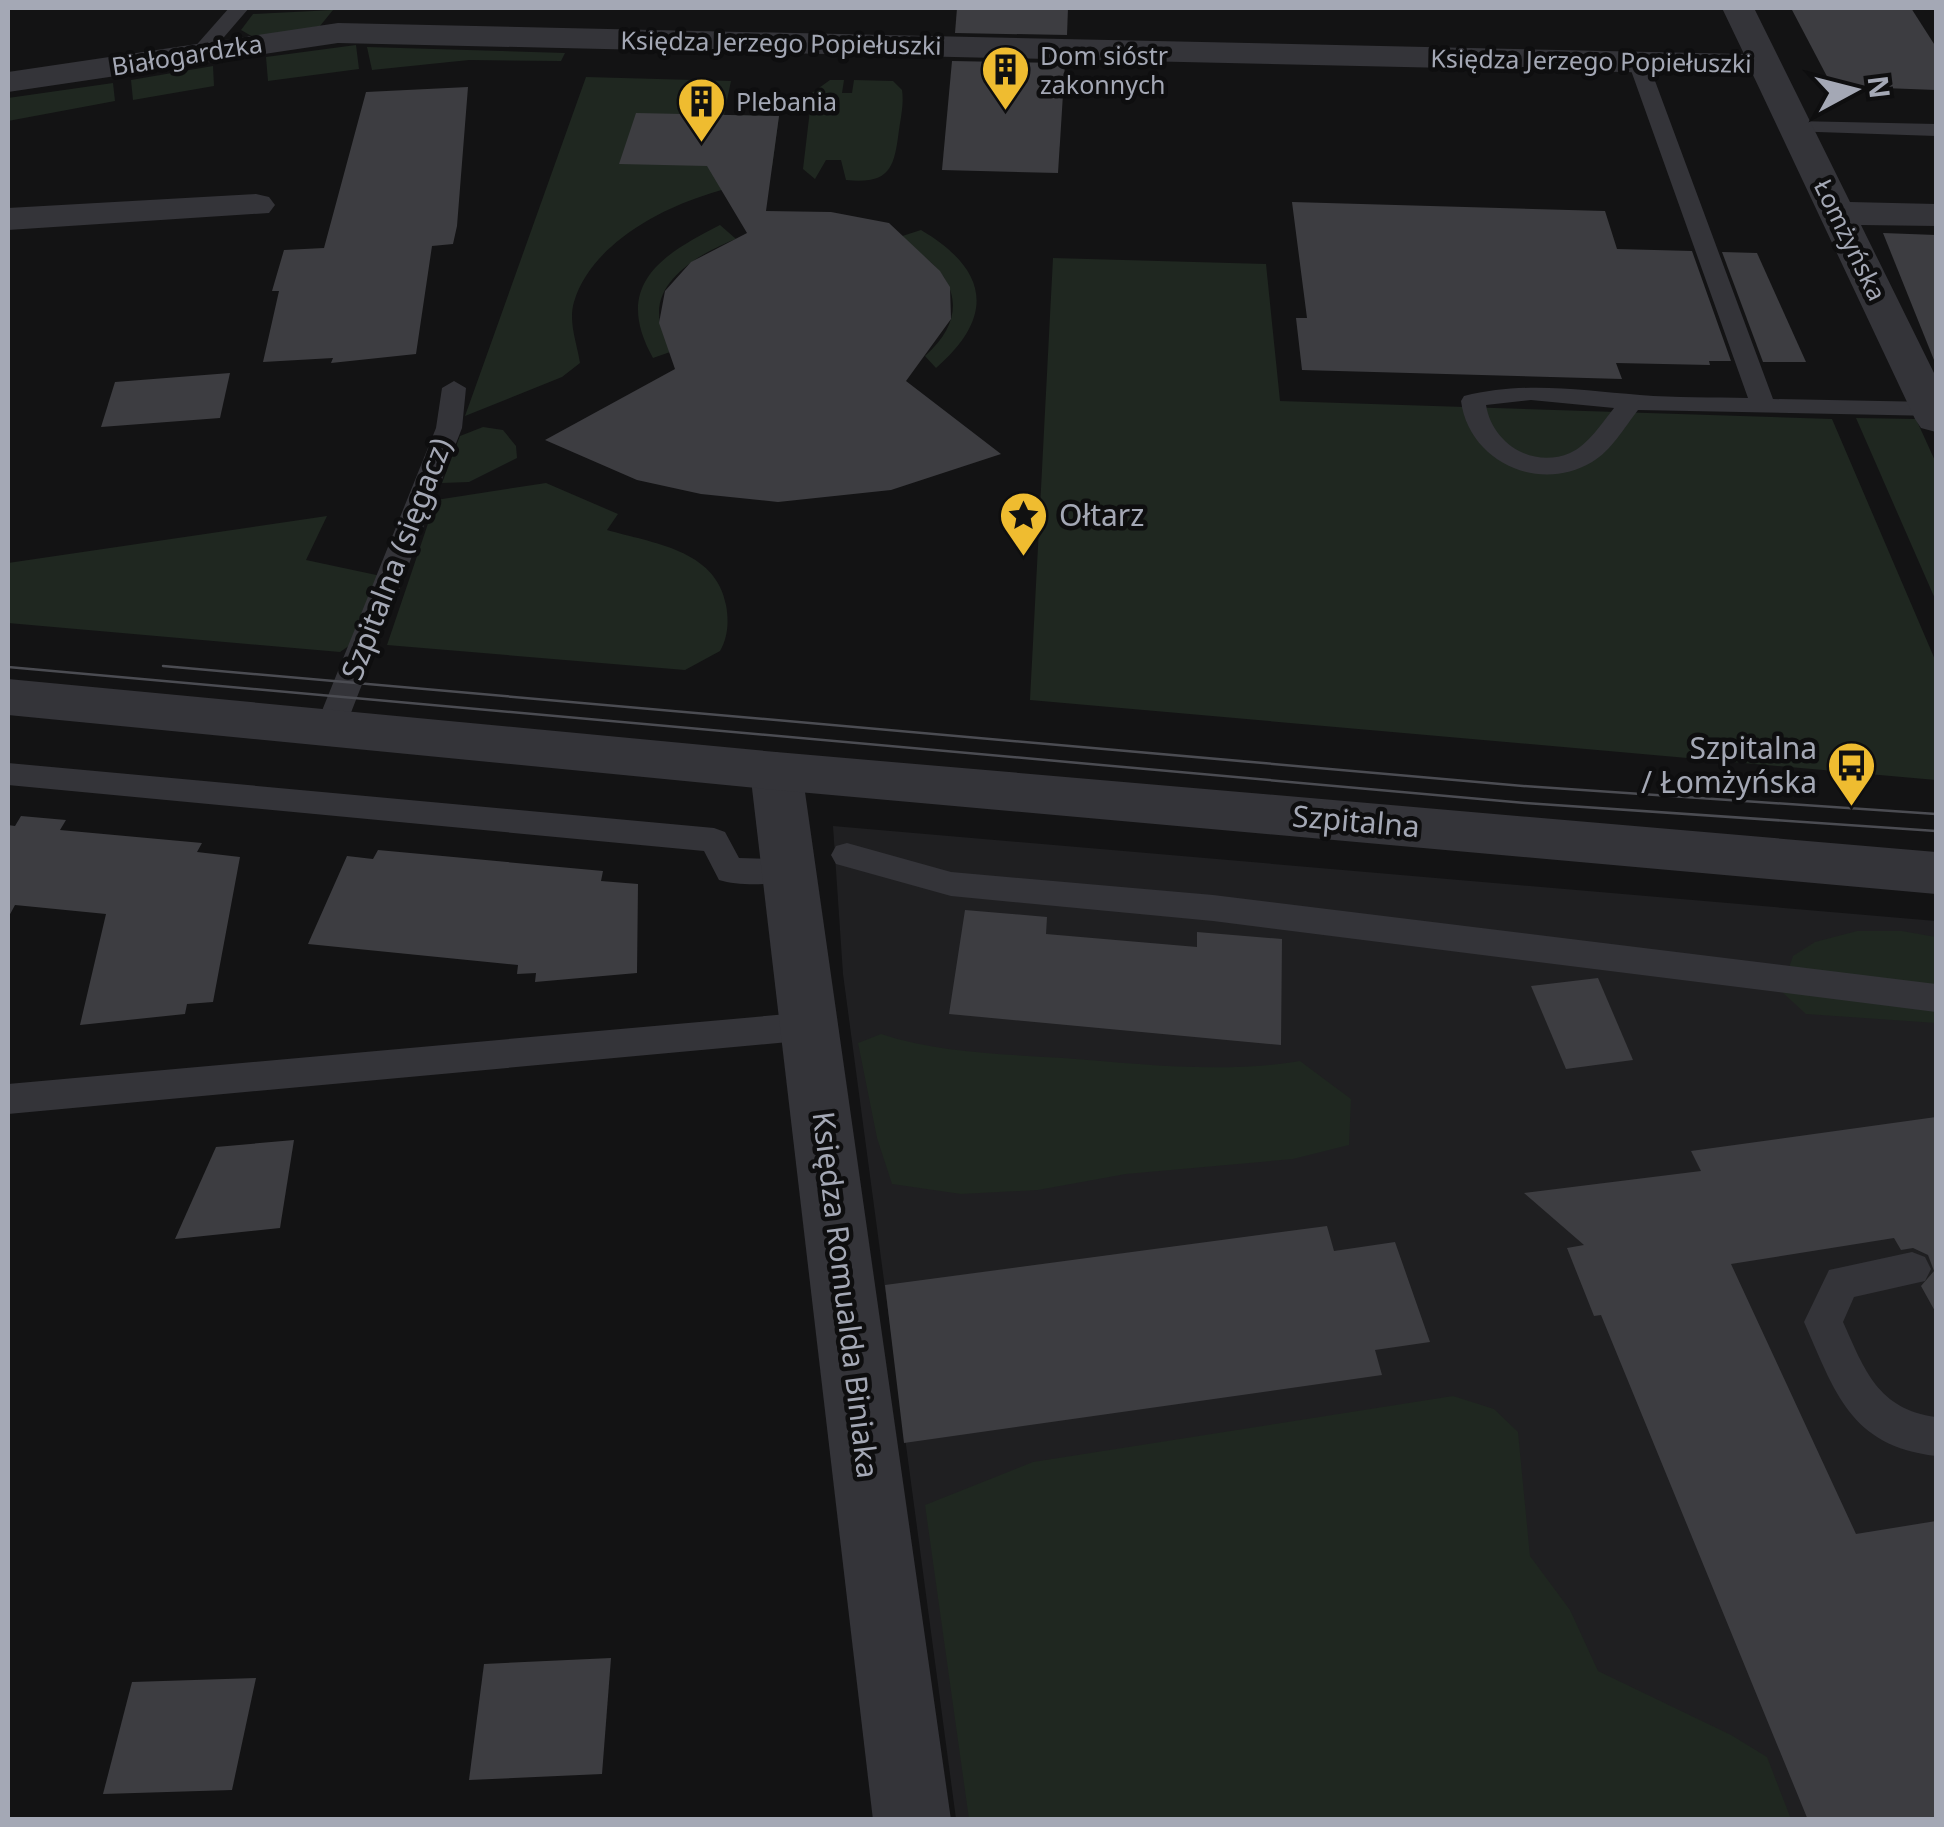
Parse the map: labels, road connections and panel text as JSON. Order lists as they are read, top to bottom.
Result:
{
  "streets": {
    "street": [
      "Księdza Jerzego Popiełuszki",
      "Białogardzka",
      "Łomżyńska",
      "Szpitalna",
      "Księdza Romualda Biniaka"
    ],
    "lane": ["Szpitalna (sięgacz)"]
  },
  "crossings": [
    ["Księdza Jerzego Popiełuszki", "Białogardzka"],
    ["Księdza Jerzego Popiełuszki", "Łomżyńska"],
    ["Szpitalna (sięgacz)", "Szpitalna"],
    ["Szpitalna", "Księdza Romualda Biniaka"]
  ],
  "places": {
    "building": ["Dom sióstr zakonnych", "Plebania"],
    "place": ["Ołtarz"],
    "bus stop": ["Szpitalna / Łomżyńska"]
  },
  "north": "right"
}
